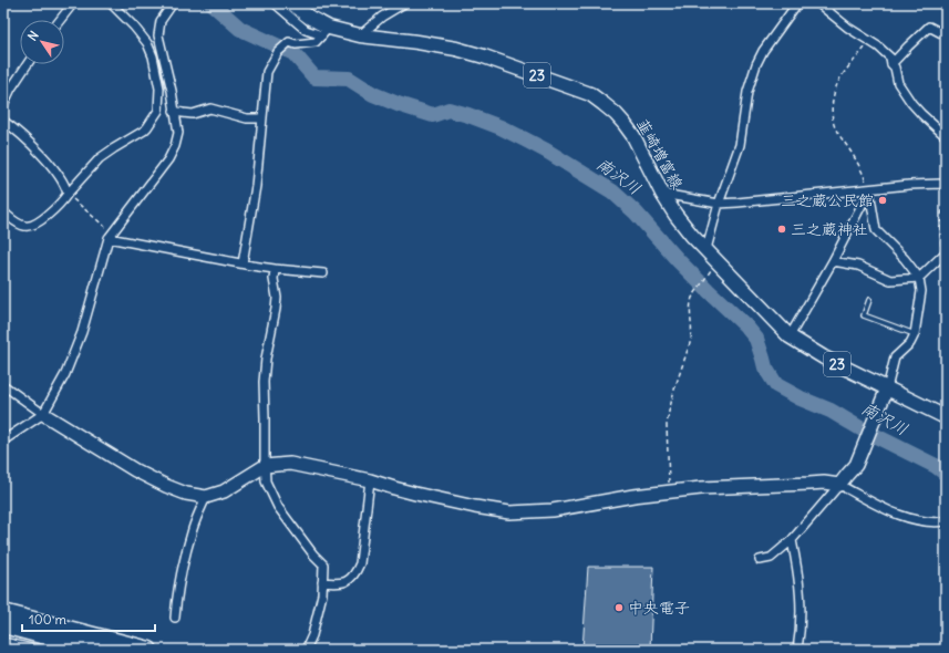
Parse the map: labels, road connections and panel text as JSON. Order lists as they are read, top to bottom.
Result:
{
  "streets": {
    "main road": ["23", "韮崎増富線"]
  },
  "water": ["南沢川"],
  "places": ["三之蔵公民館", "三之蔵神社", "中央電子"],
  "scale_bar": "100 m",
  "north": "top left"
}
